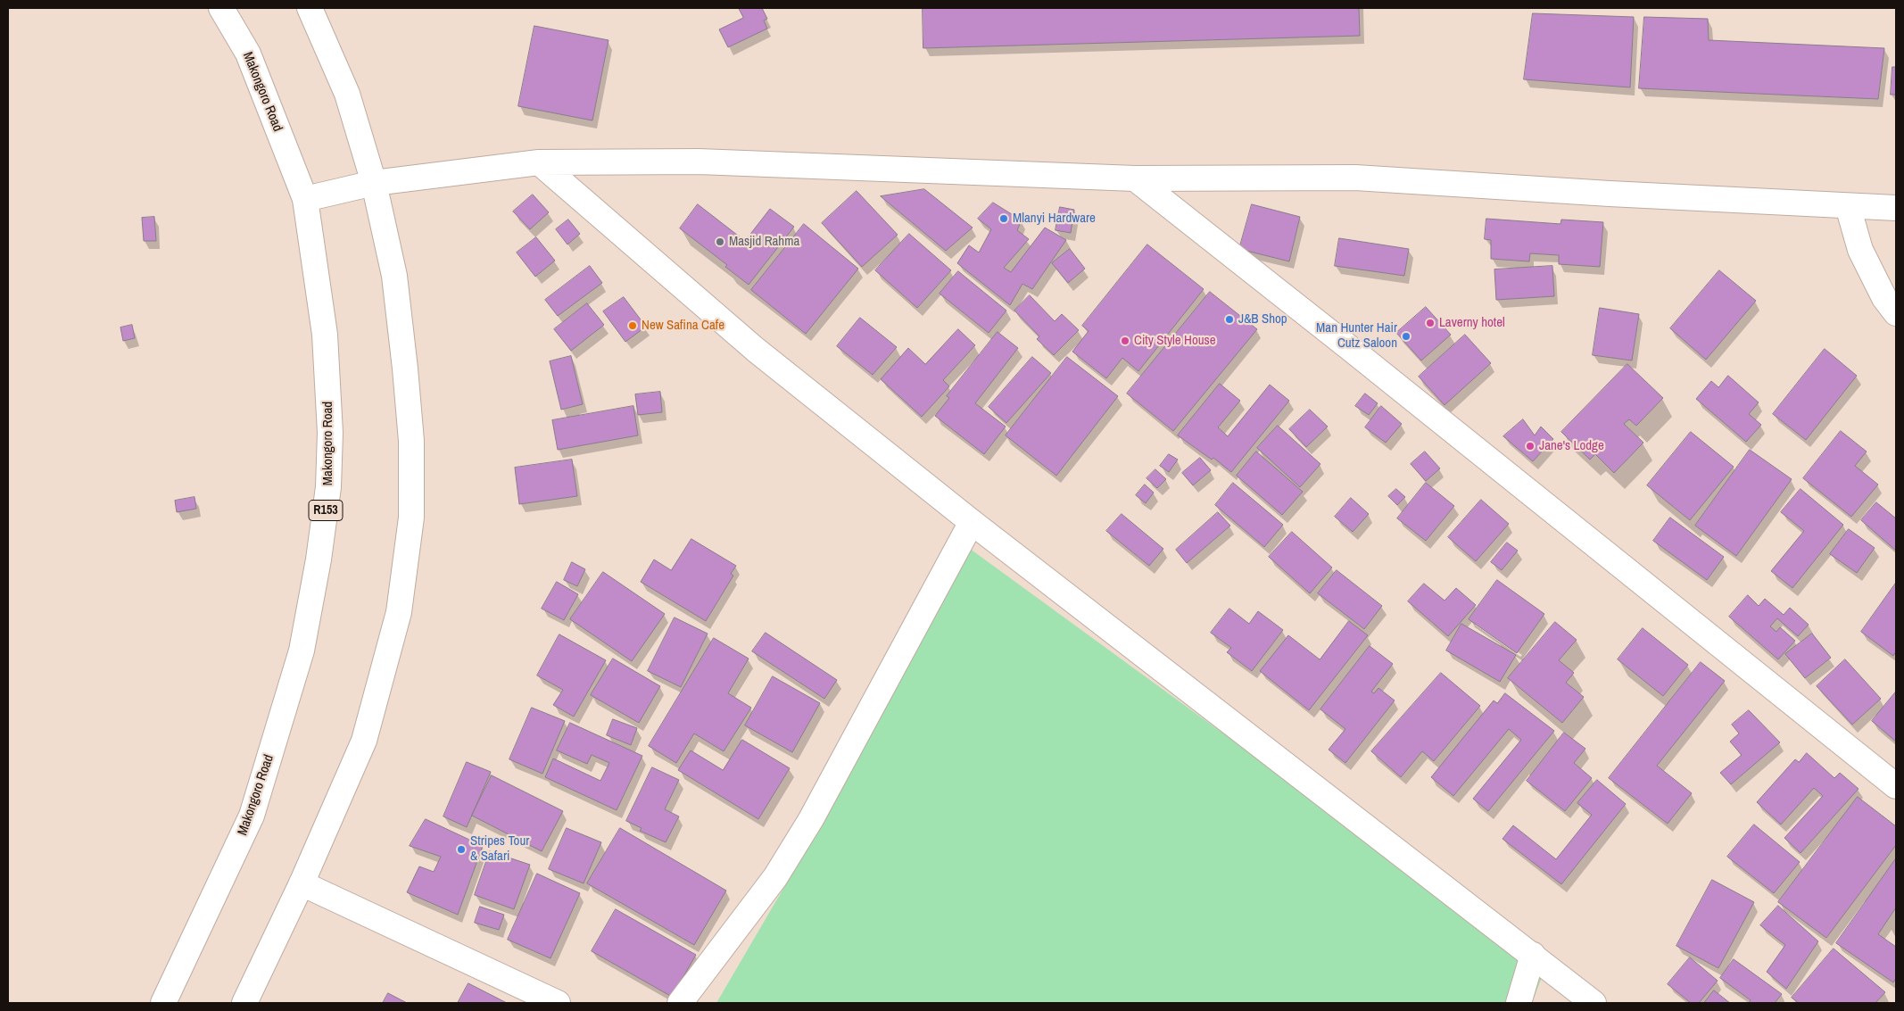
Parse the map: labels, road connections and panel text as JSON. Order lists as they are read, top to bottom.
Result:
{
  "streets": {
    "street": ["Makongoro Road", "R153"]
  },
  "places": [
    "Mlanyi Hardware",
    "Masjid Rahma",
    "J&B Shop",
    "Laverny hotel",
    "New Safina Cafe",
    "Man Hunter Hair Cutz Saloon",
    "City Style House",
    "Jane's Lodge",
    "Stripes Tour & Safari"
  ]
}
